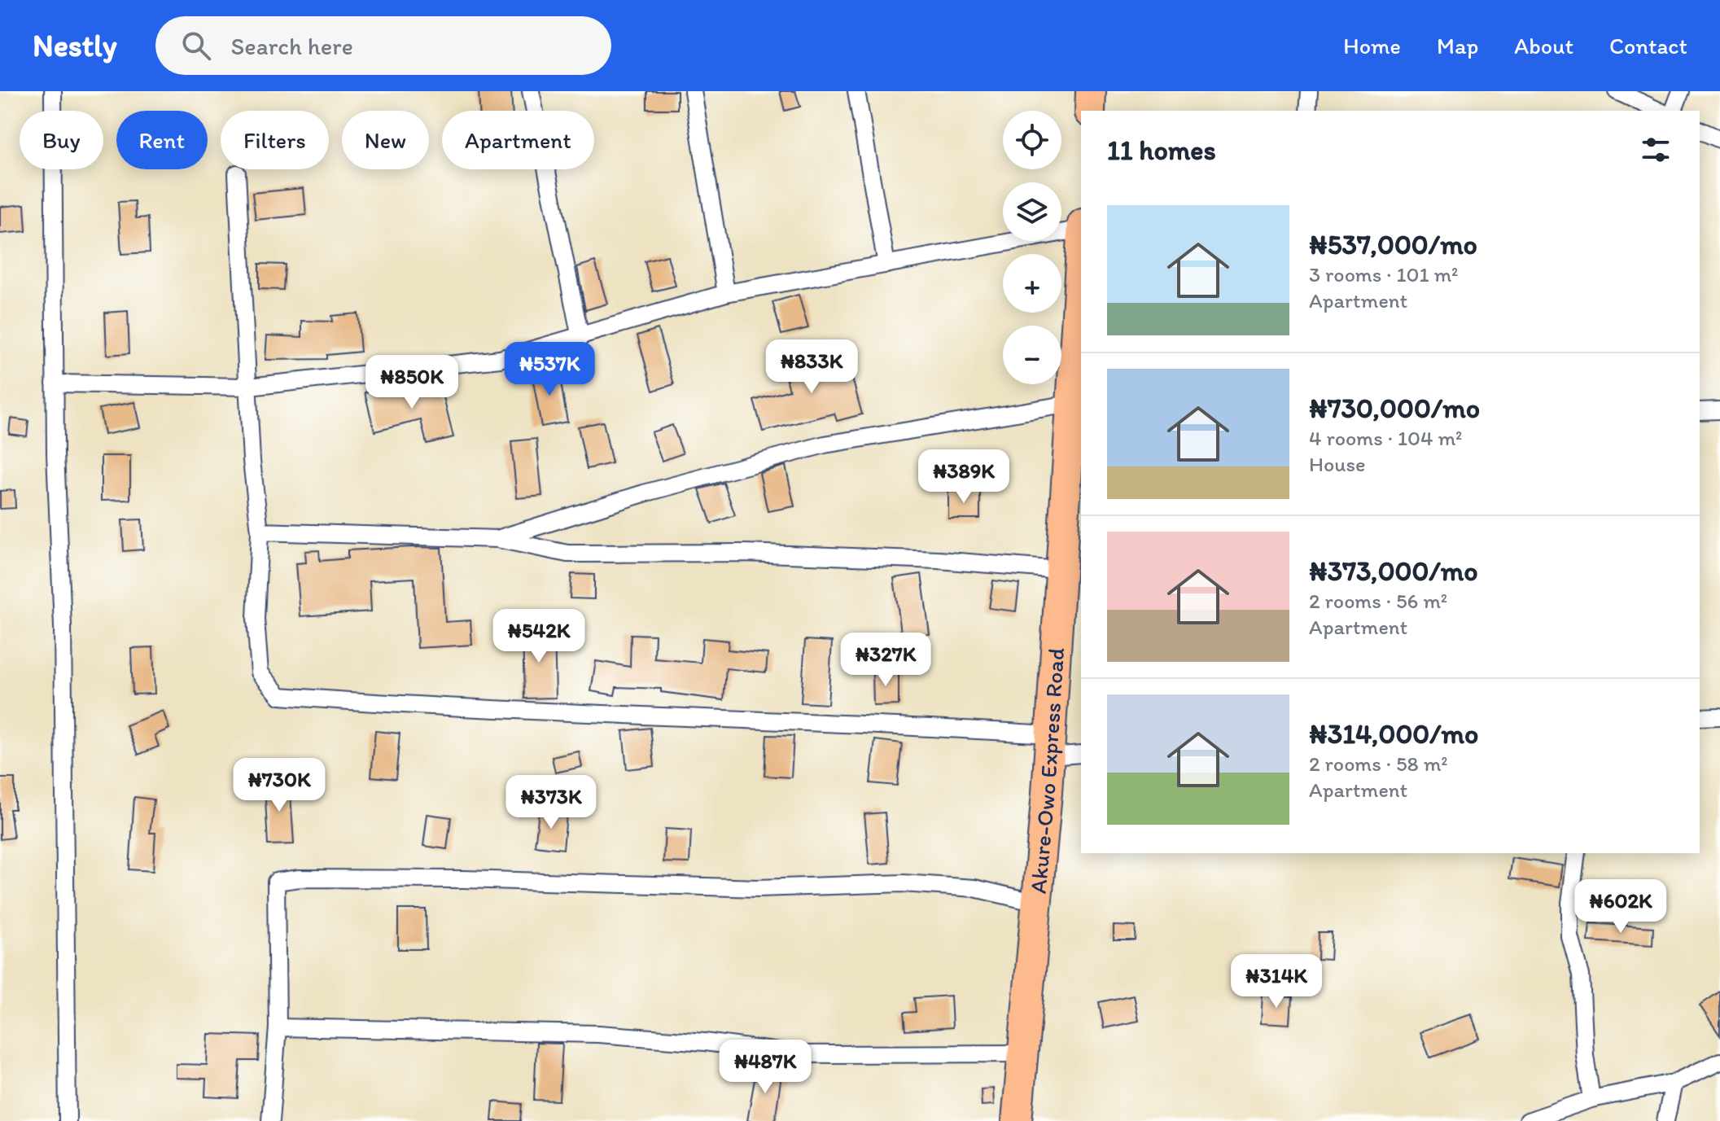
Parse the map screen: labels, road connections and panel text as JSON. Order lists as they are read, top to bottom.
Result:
{
  "streets": {
    "highway": ["Akure-Owo Express Road"]
  },
  "page": {
    "header": "Nestly",
    "search": "Search here",
    "nav": [
      "Home",
      "Map",
      "About",
      "Contact"
    ],
    "map_buttons": ["+", "−"],
    "chip": [
      "Buy",
      "Rent",
      "Filters",
      "New",
      "Apartment"
    ],
    "heading": "11 homes",
    "list": [
      {
        "name": "₦537,000/mo",
        "note": "3 rooms · 101 m² · Apartment"
      },
      {
        "name": "₦730,000/mo",
        "note": "4 rooms · 104 m² · House"
      },
      {
        "name": "₦373,000/mo",
        "note": "2 rooms · 56 m² · Apartment"
      },
      {
        "name": "₦314,000/mo",
        "note": "2 rooms · 58 m² · Apartment"
      }
    ],
    "price": [
      "₦833K",
      "₦537K",
      "₦850K",
      "₦389K",
      "₦542K",
      "₦327K",
      "₦730K",
      "₦373K",
      "₦602K",
      "₦314K",
      "₦487K"
    ]
  }
}
